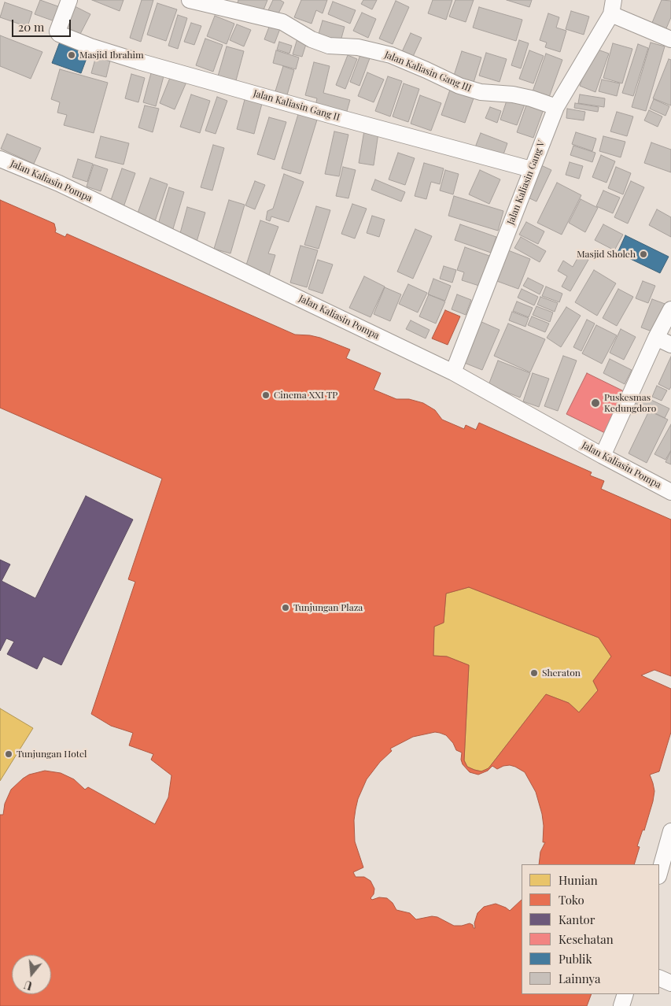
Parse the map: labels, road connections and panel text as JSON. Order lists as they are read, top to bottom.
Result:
{
  "streets": {
    "street": [
      "Jalan Kaliasin Gang III",
      "Jalan Kaliasin Gang II",
      "Jalan Kaliasin Pompa",
      "Jalan Kaliasin Gang V"
    ]
  },
  "crossings": [
    ["Jalan Kaliasin Gang III", "Jalan Kaliasin Gang V"],
    ["Jalan Kaliasin Gang II", "Jalan Kaliasin Gang V"],
    ["Jalan Kaliasin Pompa", "Jalan Kaliasin Gang V"]
  ],
  "places": [
    "Masjid Ibrahim",
    "Masjid Sholeh",
    "Cinema XXI TP",
    "Puskesmas Kedungdoro",
    "Tunjungan Plaza",
    "Sheraton",
    "Tunjungan Hotel"
  ],
  "legend": [
    "Hunian",
    "Toko",
    "Kantor",
    "Kesehatan",
    "Publik",
    "Lainnya"
  ],
  "scale_bar": "20 m",
  "north": "bottom"
}
